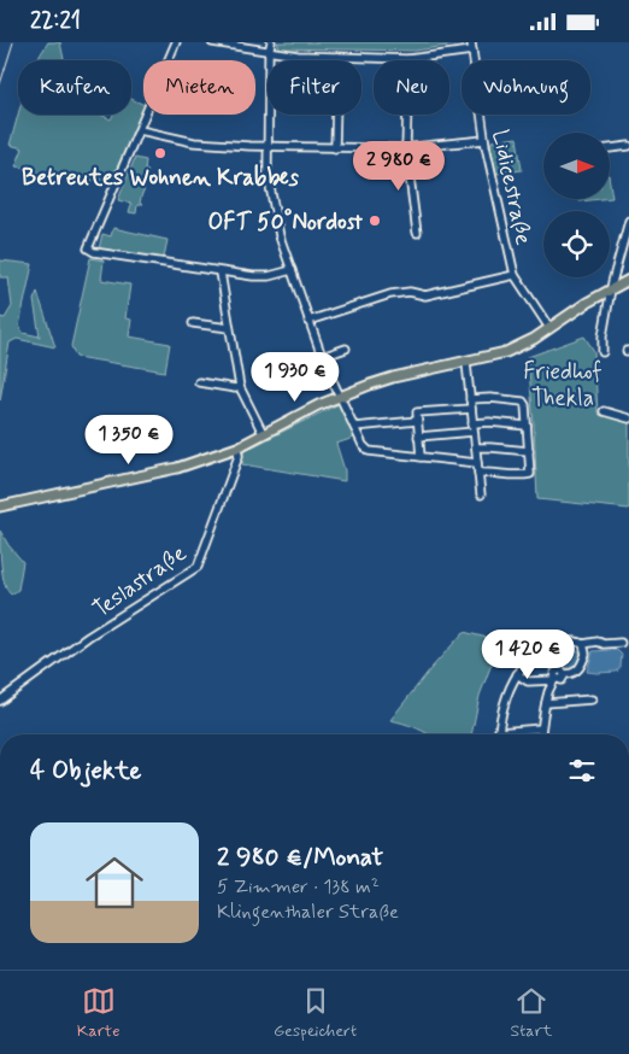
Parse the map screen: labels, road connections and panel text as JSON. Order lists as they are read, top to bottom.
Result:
{
  "streets": {
    "street": ["Lidicestraße", "Teslastraße"]
  },
  "parks": ["Friedhof Thekla"],
  "places": ["Betreutes Wohnen Krabbes", "OFT 50°Nordost"],
  "north": "right",
  "page": {
    "status": "22:21",
    "chip": [
      "Kaufen",
      "Mieten",
      "Filter",
      "Neu",
      "Wohnung"
    ],
    "price": [
      "2 980 €",
      "1 930 €",
      "1 350 €",
      "1 420 €"
    ],
    "heading": "4 Objekte",
    "list": [
      {
        "name": "2 980 €/Monat",
        "note": "5 Zimmer · 138 m² · Klingenthaler Straße"
      }
    ],
    "tabs": ["Karte", "Gespeichert", "Start"]
  }
}
